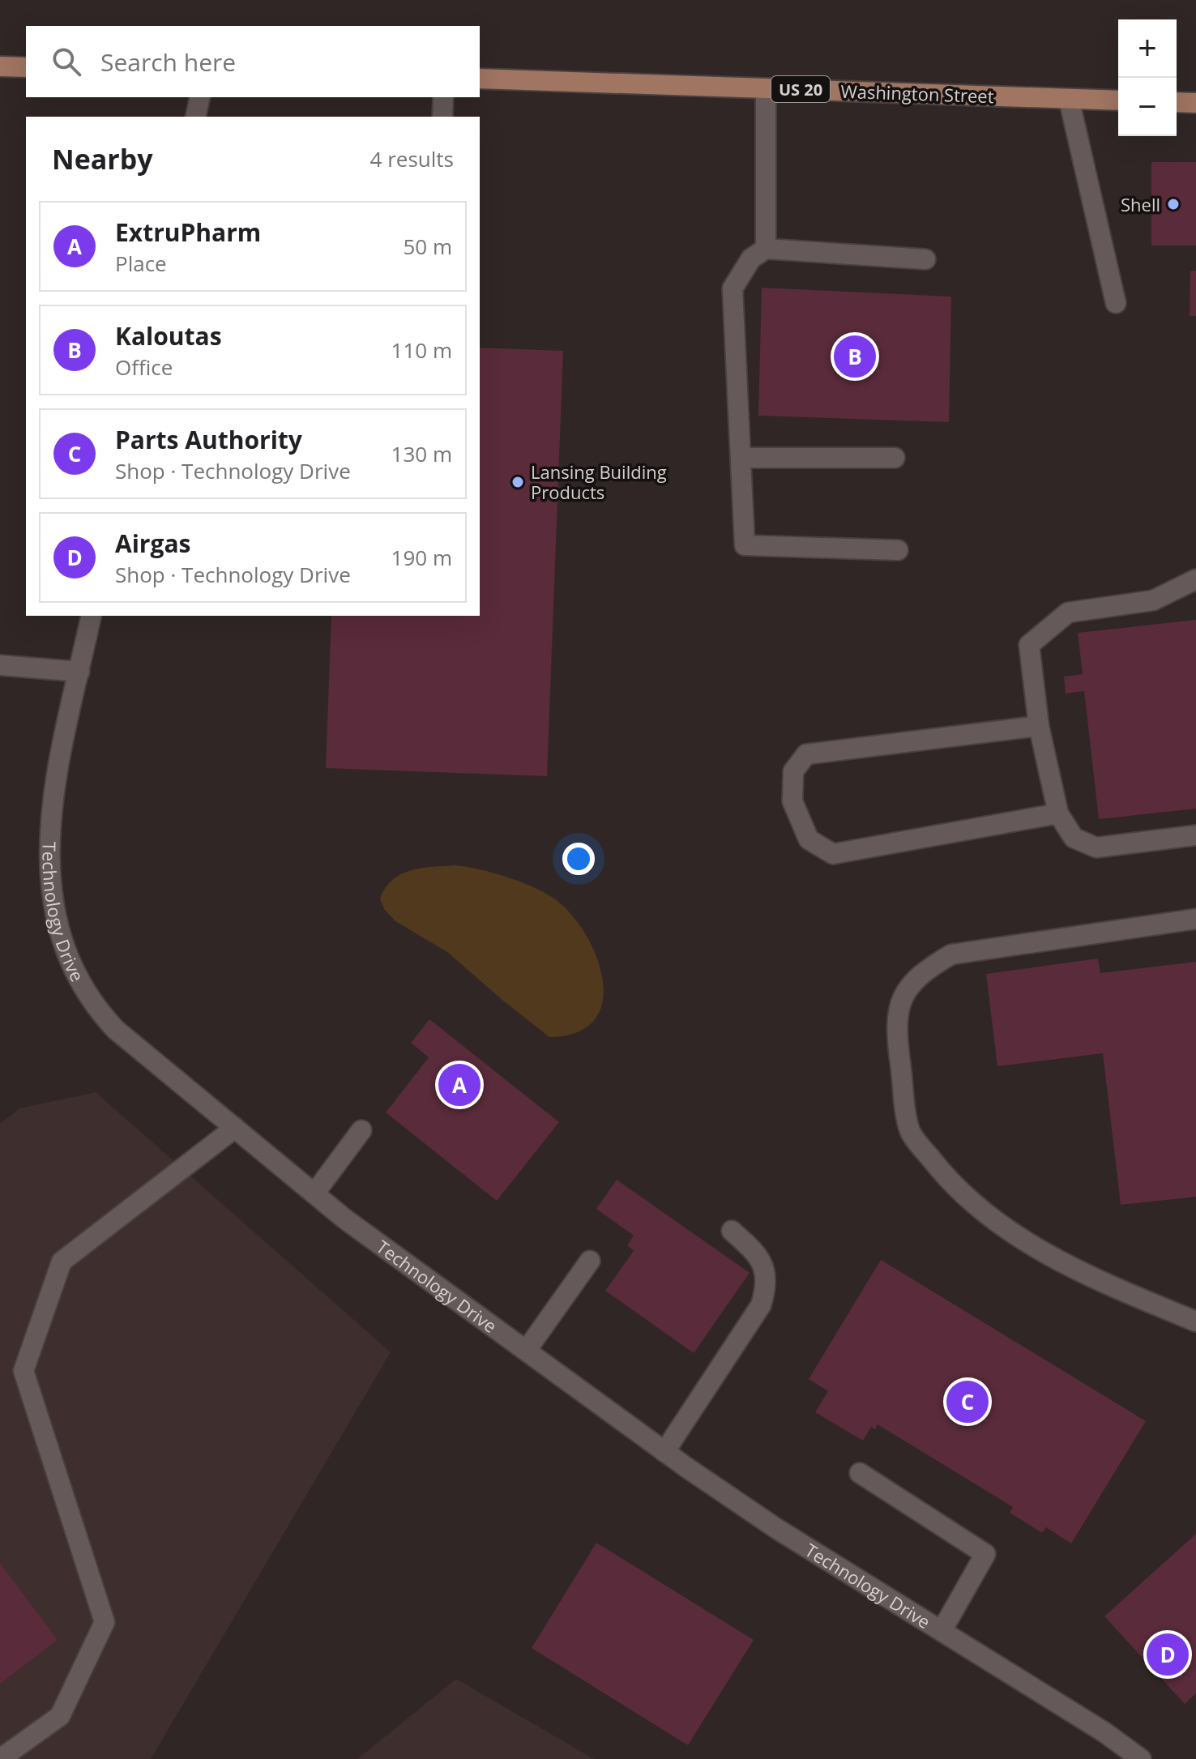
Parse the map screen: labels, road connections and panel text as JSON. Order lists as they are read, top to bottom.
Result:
{
  "streets": {
    "main road": ["US 20", "Washington Street"],
    "street": ["Technology Drive"]
  },
  "places": ["Shell", "Lansing Building Products"],
  "page": {
    "map_buttons": ["+", "−"],
    "search": "Search here",
    "heading": ["Nearby", "4 results"],
    "list": [
      {
        "mark": "A",
        "name": "ExtruPharm",
        "note": "Place",
        "value": "50 m"
      },
      {
        "mark": "B",
        "name": "Kaloutas",
        "note": "Office",
        "value": "110 m"
      },
      {
        "mark": "C",
        "name": "Parts Authority",
        "note": "Shop · Technology Drive",
        "value": "130 m"
      },
      {
        "mark": "D",
        "name": "Airgas",
        "note": "Shop · Technology Drive",
        "value": "190 m"
      }
    ],
    "pins": [
      "B",
      "A",
      "C",
      "D"
    ]
  }
}
